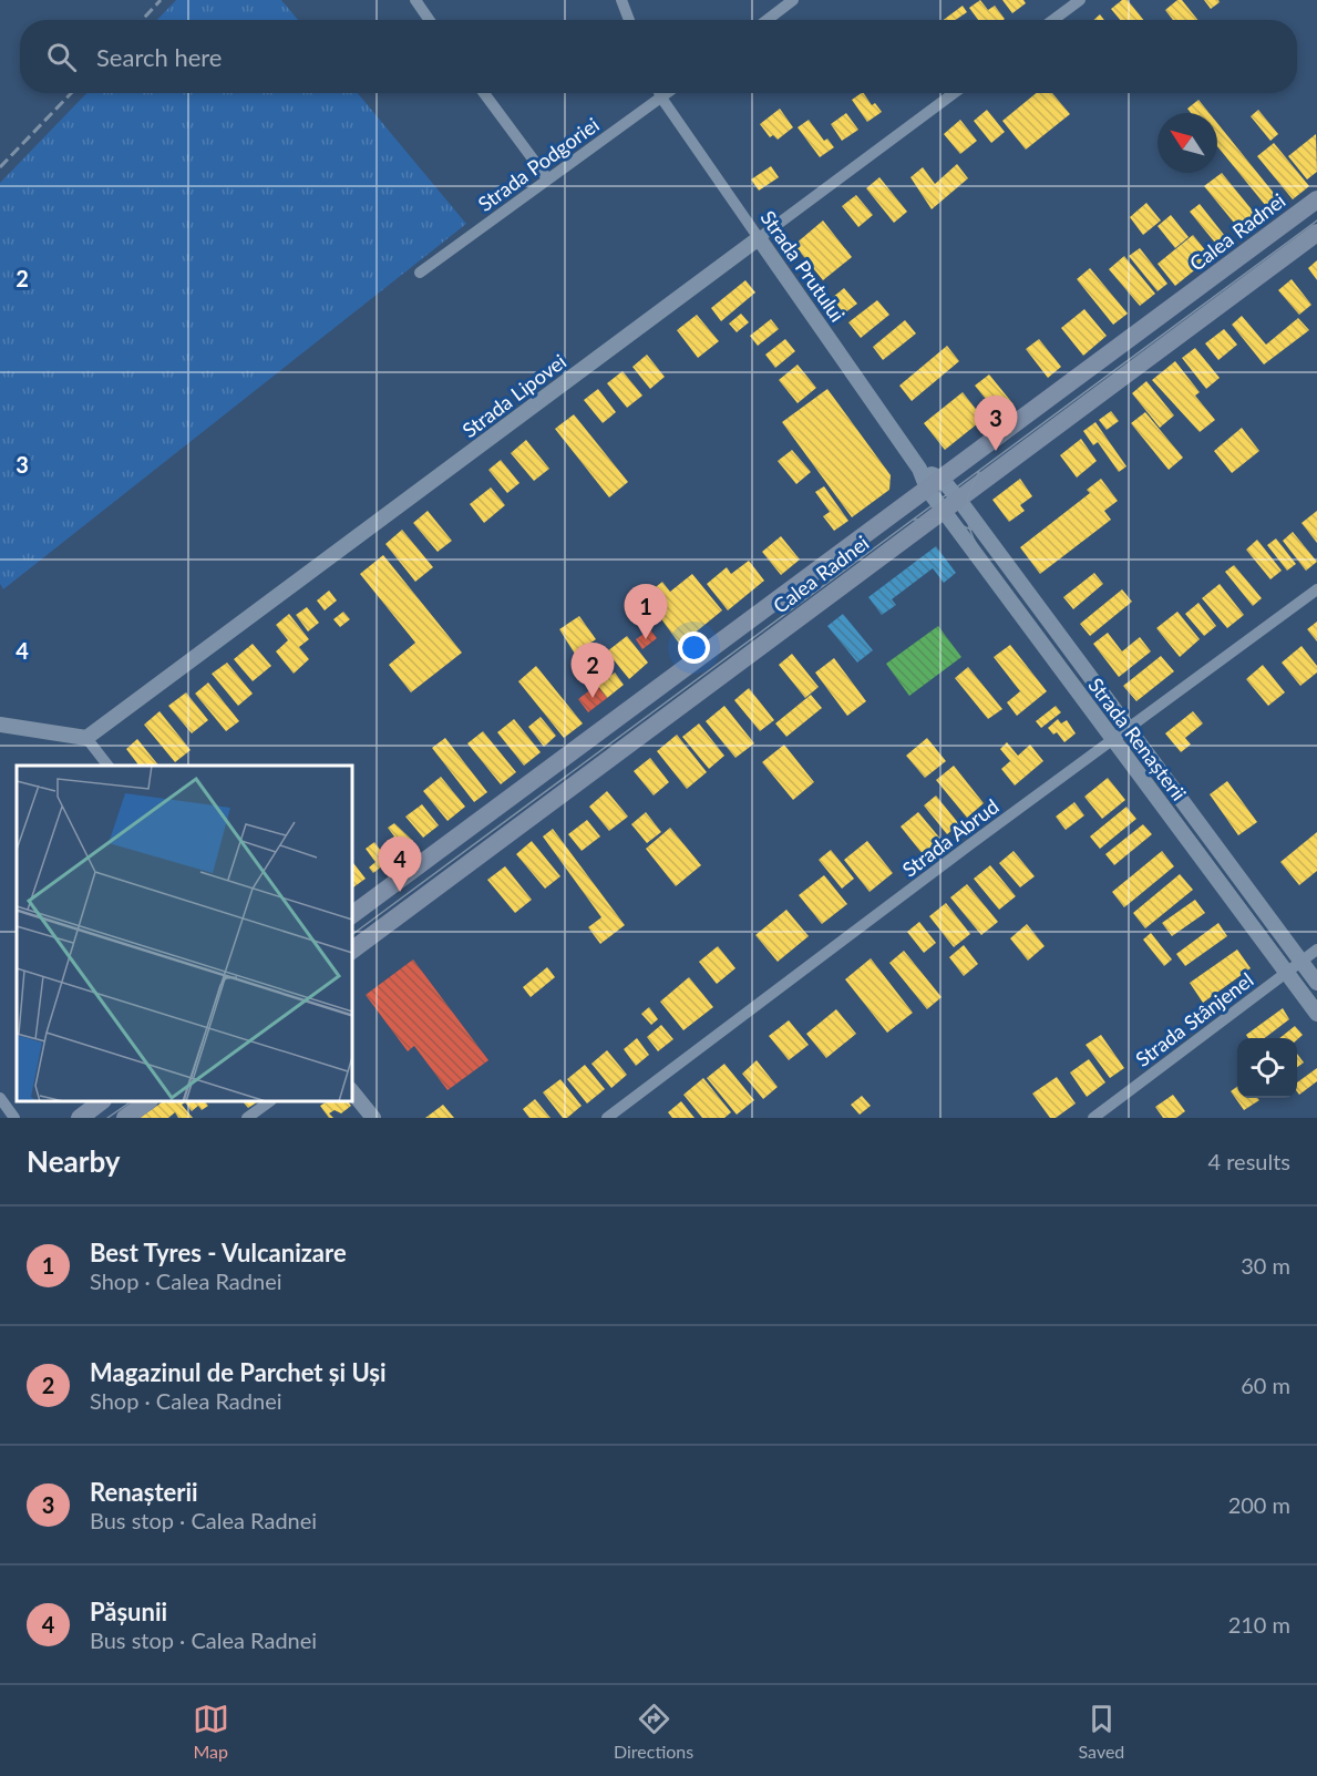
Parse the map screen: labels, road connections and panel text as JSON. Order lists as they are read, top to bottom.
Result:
{
  "streets": {
    "main road": ["Calea Radnei"],
    "street": [
      "Strada Podgoriei",
      "Strada Prutului",
      "Strada Lipovei",
      "Strada Renașterii",
      "Strada Abrud",
      "Strada Stânjenel"
    ]
  },
  "crossings": [
    ["Strada Podgoriei", "Strada Prutului"],
    ["Calea Radnei", "Strada Prutului"],
    ["Calea Radnei", "Strada Renașterii"],
    ["Strada Prutului", "Strada Lipovei"],
    ["Strada Prutului", "Strada Renașterii"],
    ["Strada Renașterii", "Strada Abrud"],
    ["Strada Renașterii", "Strada Stânjenel"]
  ],
  "north": "top left",
  "page": {
    "search": "Search here",
    "pins": [
      "3",
      "1",
      "2",
      "4"
    ],
    "heading": ["Nearby", "4 results"],
    "list": [
      {
        "mark": "1",
        "name": "Best Tyres - Vulcanizare",
        "note": "Shop · Calea Radnei",
        "value": "30 m"
      },
      {
        "mark": "2",
        "name": "Magazinul de Parchet și Uși",
        "note": "Shop · Calea Radnei",
        "value": "60 m"
      },
      {
        "mark": "3",
        "name": "Renașterii",
        "note": "Bus stop · Calea Radnei",
        "value": "200 m"
      },
      {
        "mark": "4",
        "name": "Pășunii",
        "note": "Bus stop · Calea Radnei",
        "value": "210 m"
      }
    ],
    "nav": ["Map", "Directions", "Saved"]
  },
  "grid": {
    "rows": ["2", "3", "4"]
  }
}
